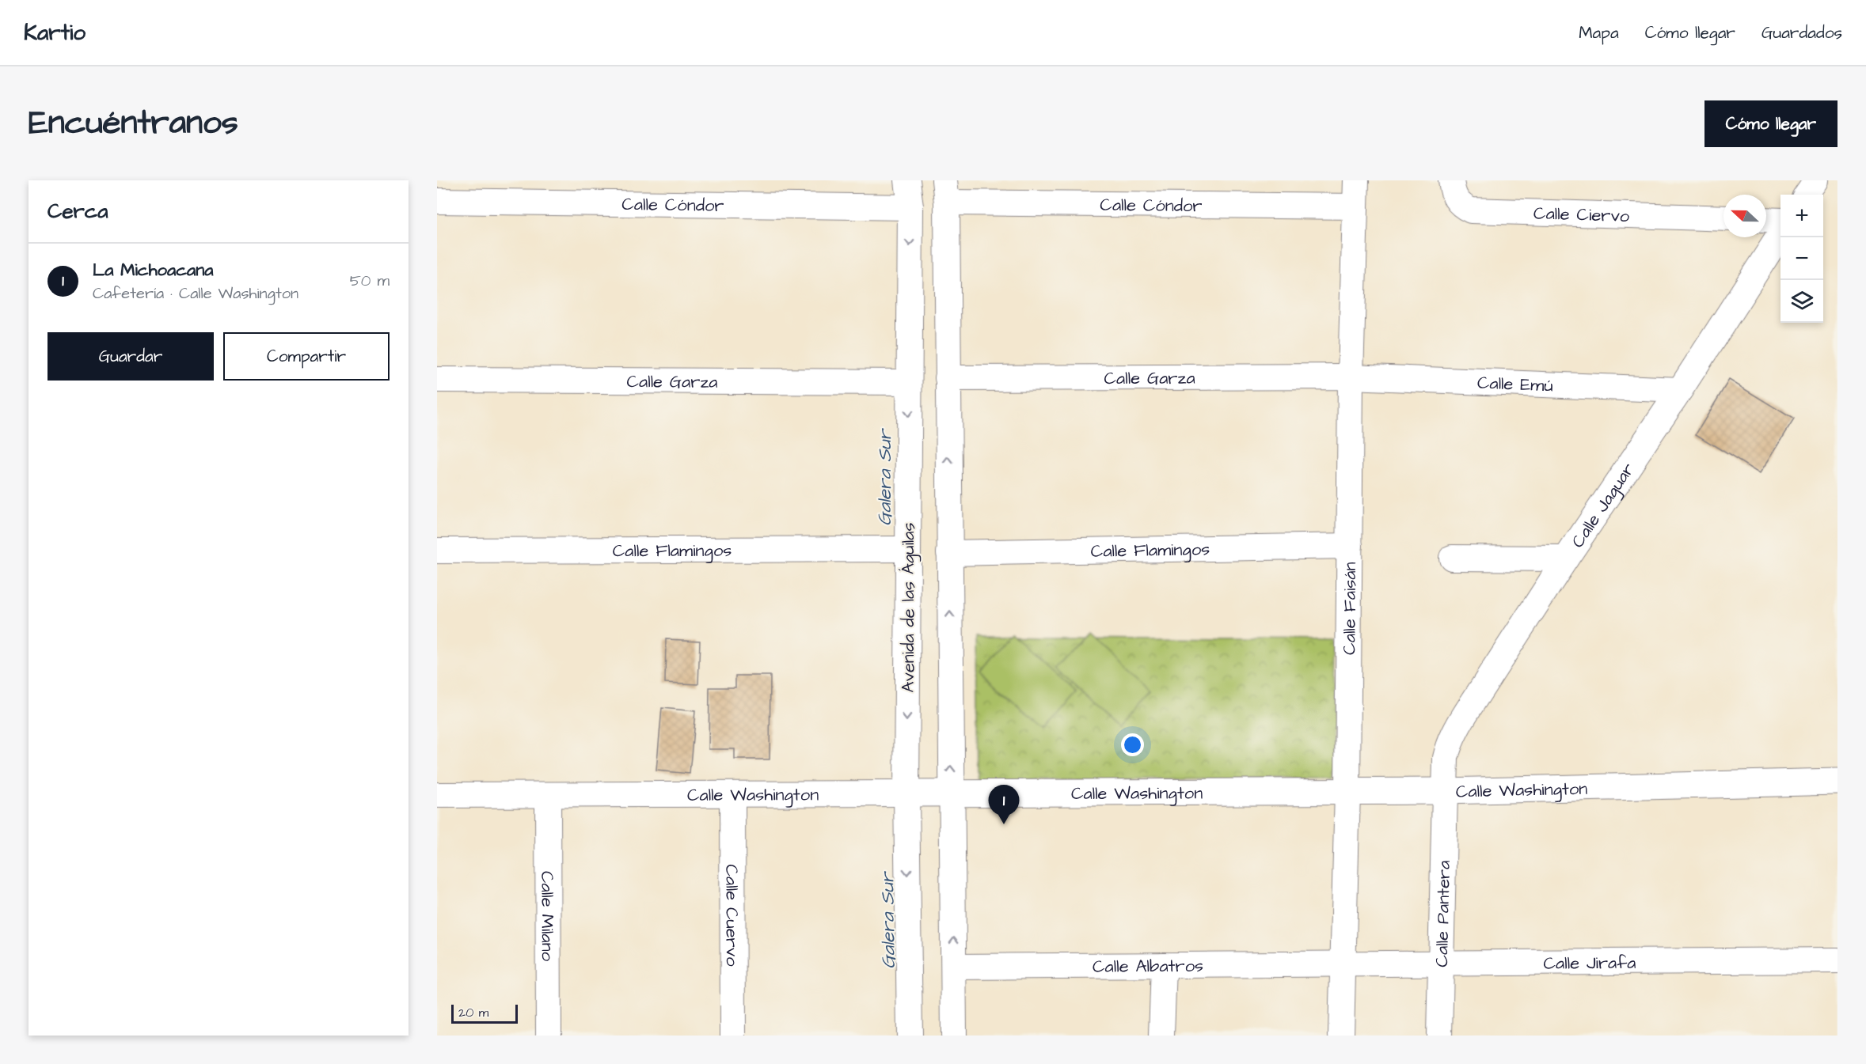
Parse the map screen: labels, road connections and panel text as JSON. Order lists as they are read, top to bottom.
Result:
{
  "streets": {
    "main road": ["Calle Washington"],
    "street": [
      "Calle Cóndor",
      "Calle Ciervo",
      "Calle Garza",
      "Calle Emú",
      "Calle Jaguar",
      "Calle Flamingos",
      "Avenida de las Águilas",
      "Calle Faisán",
      "Calle Pantera",
      "Calle Cuervo",
      "Calle Milano",
      "Calle Jirafa",
      "Calle Albatros"
    ]
  },
  "crossings": [
    ["Calle Cóndor", "Avenida de las Águilas"],
    ["Calle Cóndor", "Calle Faisán"],
    ["Calle Garza", "Calle Emú"],
    ["Calle Garza", "Avenida de las Águilas"],
    ["Calle Garza", "Calle Faisán"],
    ["Calle Emú", "Calle Jaguar"],
    ["Calle Emú", "Calle Faisán"],
    ["Calle Jaguar", "Calle Washington"],
    ["Calle Jaguar", "Calle Pantera"],
    ["Calle Flamingos", "Avenida de las Águilas"],
    ["Calle Flamingos", "Calle Faisán"],
    ["Avenida de las Águilas", "Calle Washington"],
    ["Calle Faisán", "Calle Washington"],
    ["Calle Faisán", "Calle Jirafa"],
    ["Calle Faisán", "Calle Albatros"],
    ["Calle Washington", "Calle Pantera"],
    ["Calle Washington", "Calle Cuervo"],
    ["Calle Washington", "Calle Milano"],
    ["Calle Pantera", "Calle Jirafa"],
    ["Calle Jirafa", "Calle Albatros"]
  ],
  "water": ["Galera Sur"],
  "scale_bar": "20 m",
  "north": "left",
  "page": {
    "header": "Kartio",
    "nav": ["Mapa", "Cómo llegar", "Guardados"],
    "title": "Encuéntranos",
    "buttons": [
      "Cómo llegar",
      ["Guardar", "Compartir"]
    ],
    "heading": "Cerca",
    "map_buttons": ["+", "−"],
    "list": [
      {
        "mark": "1",
        "name": "La Michoacana",
        "note": "Cafetería · Calle Washington",
        "value": "50 m"
      }
    ],
    "pins": "1",
    "scale": "20 m"
  }
}
